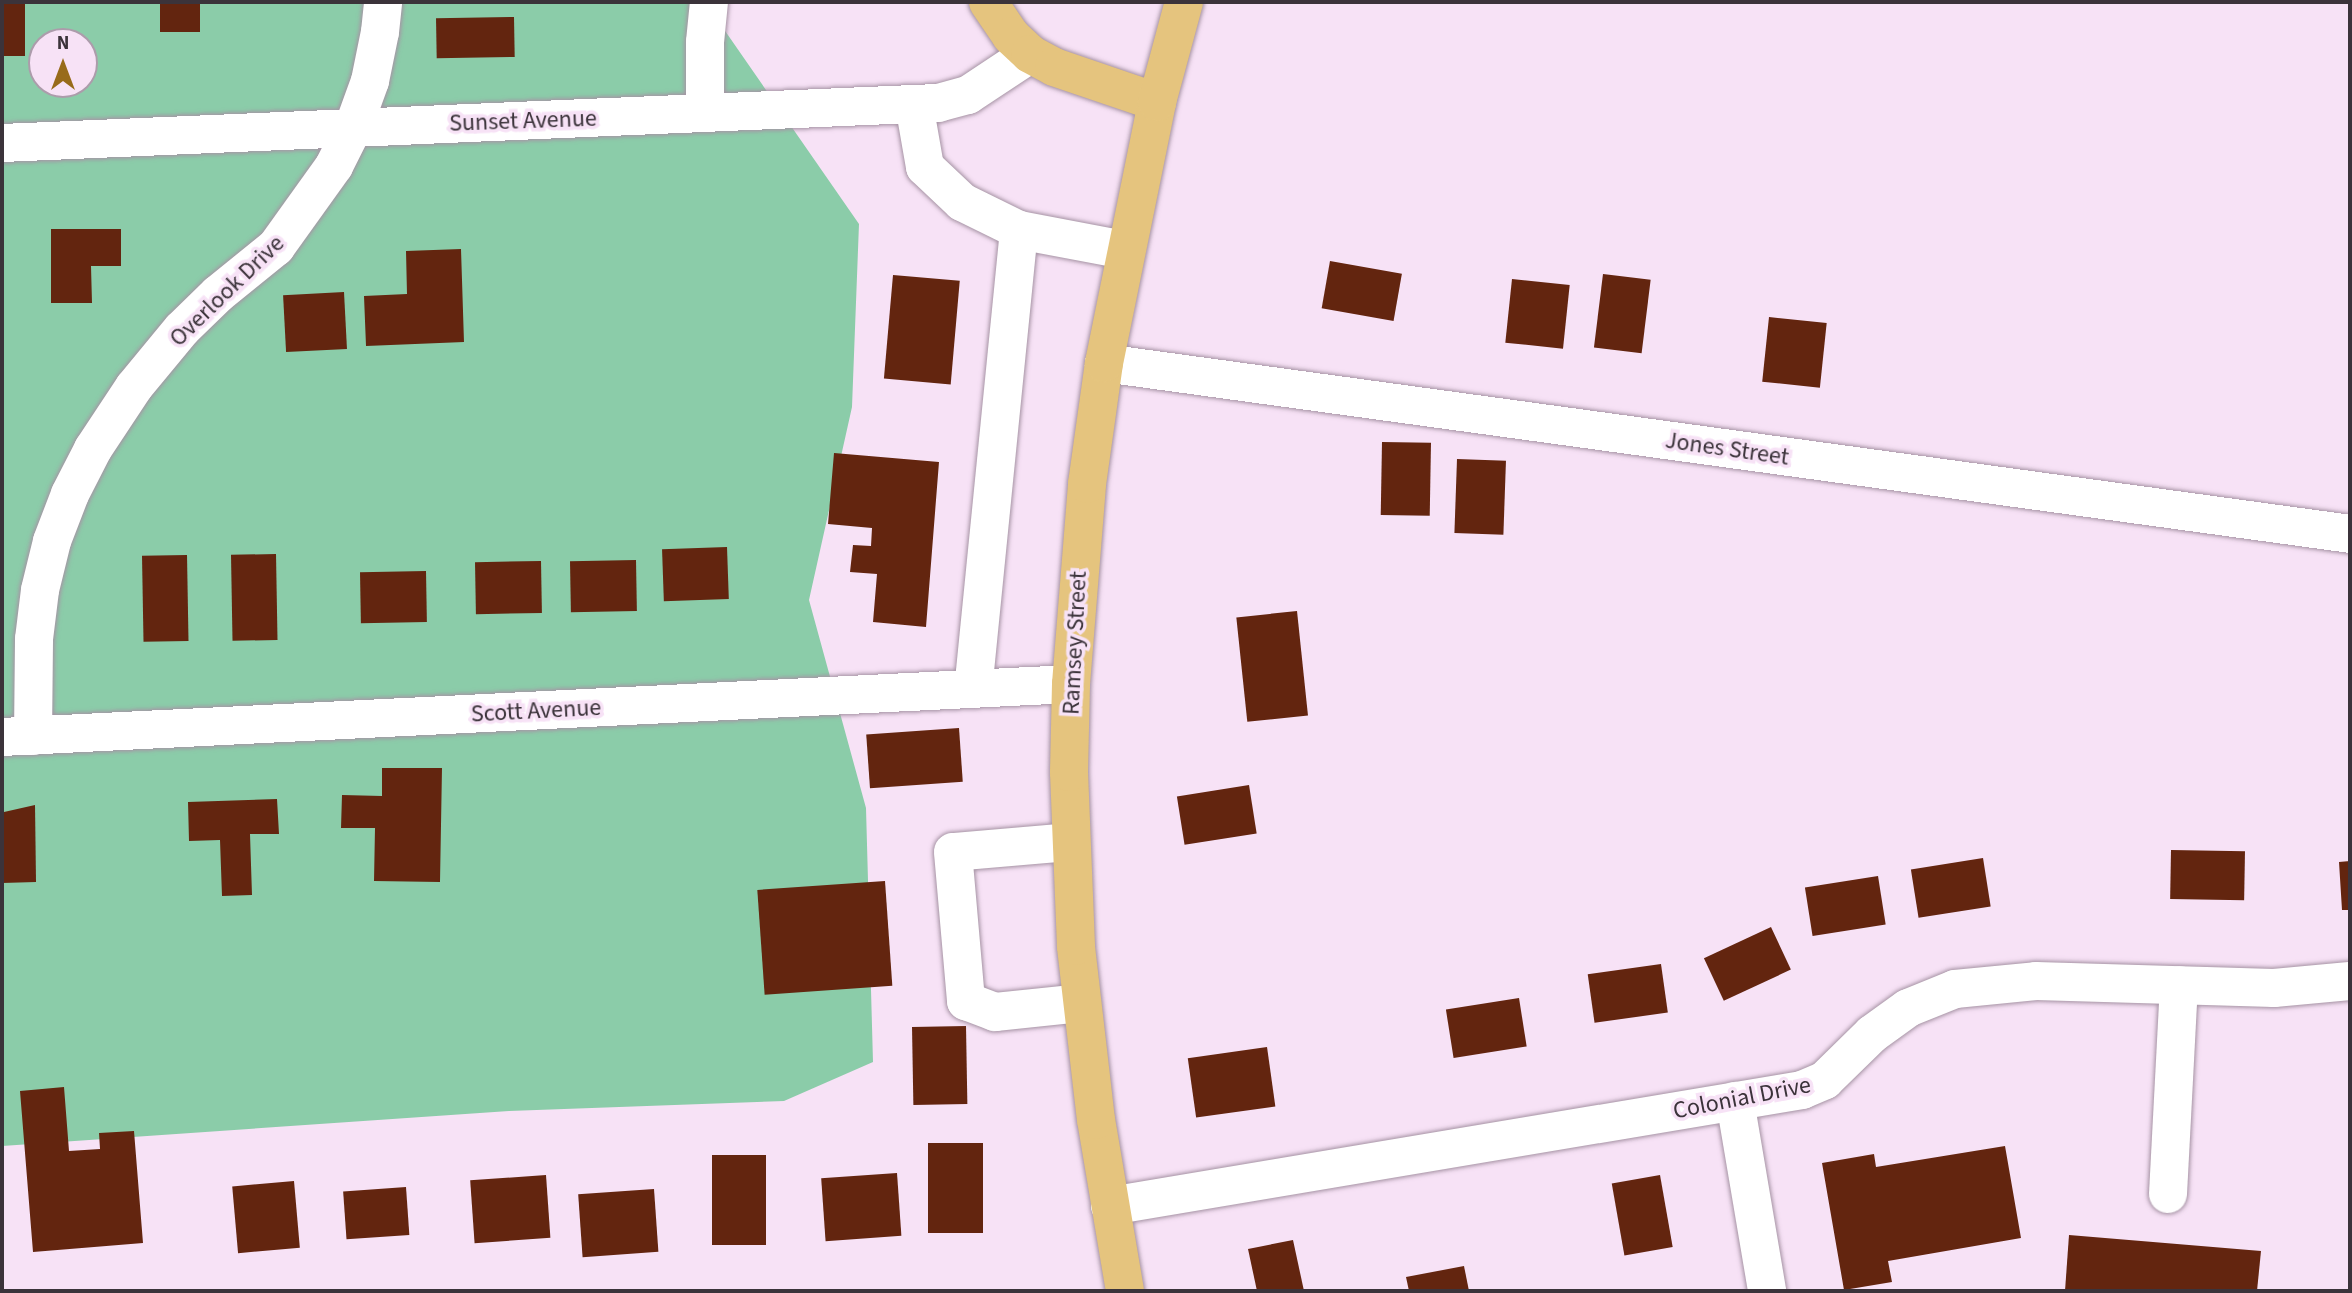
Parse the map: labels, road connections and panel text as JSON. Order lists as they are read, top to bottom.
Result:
{
  "streets": {
    "main road": ["Ramsey Street"],
    "street": [
      "Sunset Avenue",
      "Overlook Drive",
      "Jones Street",
      "Scott Avenue",
      "Colonial Drive"
    ]
  },
  "crossings": [
    ["Sunset Avenue", "Overlook Drive"],
    ["Overlook Drive", "Scott Avenue"],
    ["Jones Street", "Ramsey Street"],
    ["Ramsey Street", "Scott Avenue"],
    ["Ramsey Street", "Colonial Drive"]
  ],
  "north": "top"
}
